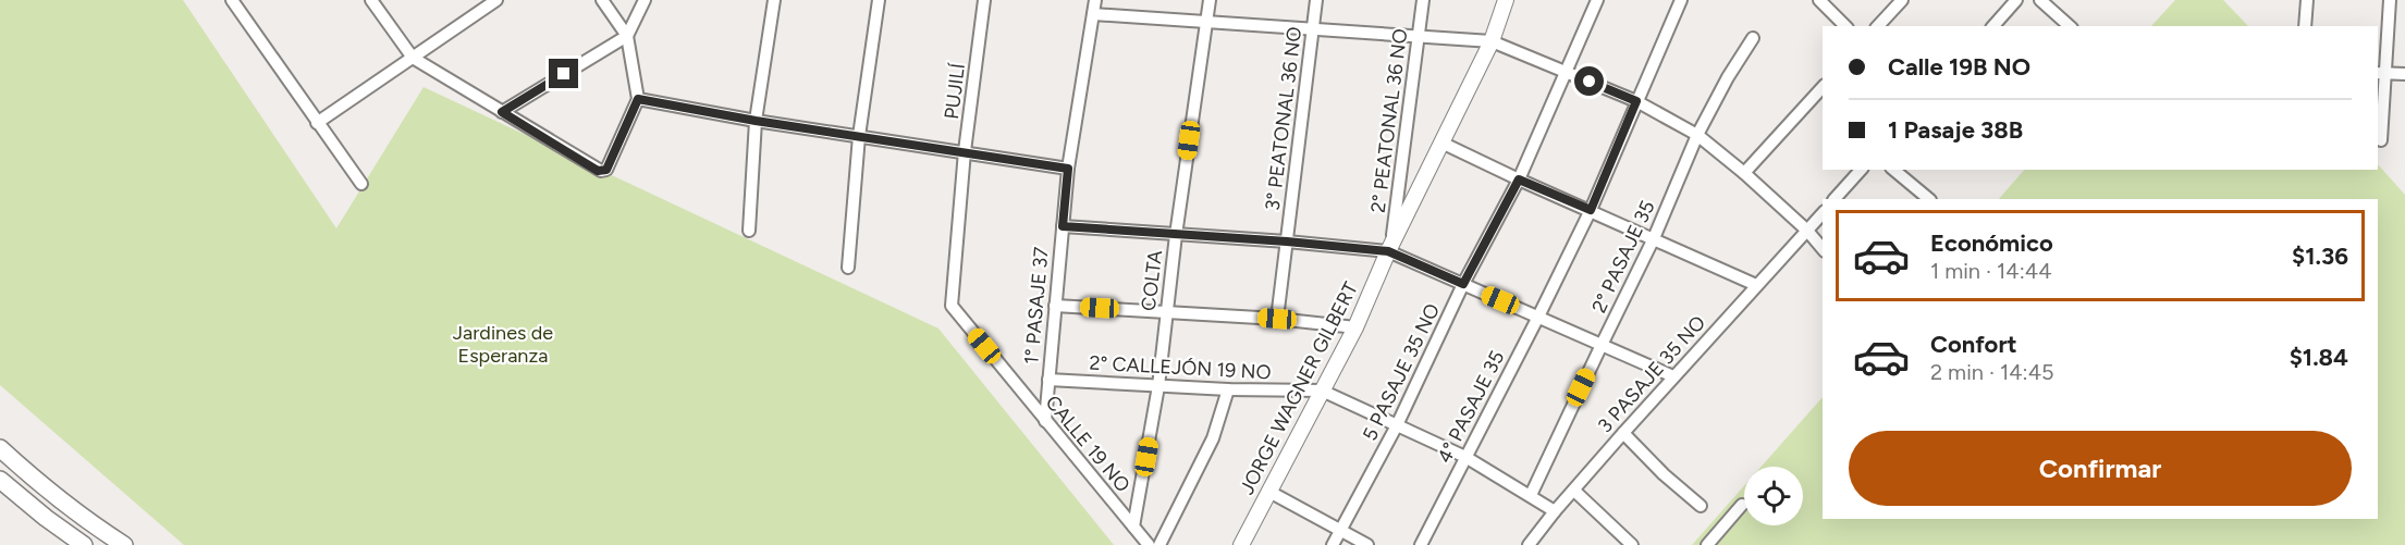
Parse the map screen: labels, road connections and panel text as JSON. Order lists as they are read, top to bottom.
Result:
{
  "streets": {
    "street": [
      "PUJILÍ",
      "3° PEATONAL 36 NO",
      "2° PEATONAL 36 NO",
      "2° PASAJE 35",
      "COLTA",
      "1° PASAJE 37",
      "2° CALLEJÓN 19 NO",
      "5 PASAJE 35 NO",
      "3 PASAJE 35 NO",
      "JORGE WAGNER GILBERT",
      "4° PASAJE 35",
      "CALLE 19 NO"
    ]
  },
  "crossings": [
    ["PUJILÍ", "CALLE 19 NO"],
    ["2° PEATONAL 36 NO", "JORGE WAGNER GILBERT"],
    ["2° PASAJE 35", "2° CALLEJÓN 19 NO"],
    ["COLTA", "2° CALLEJÓN 19 NO"],
    ["COLTA", "CALLE 19 NO"],
    ["1° PASAJE 37", "2° CALLEJÓN 19 NO"],
    ["1° PASAJE 37", "CALLE 19 NO"],
    ["2° CALLEJÓN 19 NO", "5 PASAJE 35 NO"],
    ["2° CALLEJÓN 19 NO", "3 PASAJE 35 NO"],
    ["2° CALLEJÓN 19 NO", "JORGE WAGNER GILBERT"],
    ["2° CALLEJÓN 19 NO", "4° PASAJE 35"]
  ],
  "parks": ["Jardines de Esperanza"],
  "page": {
    "banner": ["Calle 19B NO", "1 Pasaje 38B"],
    "list": [
      {
        "name": "Económico",
        "note": "1 min · 14:44",
        "value": "$1.36"
      },
      {
        "name": "Confort",
        "note": "2 min · 14:45",
        "value": "$1.84"
      }
    ],
    "buttons": "Confirmar"
  }
}
